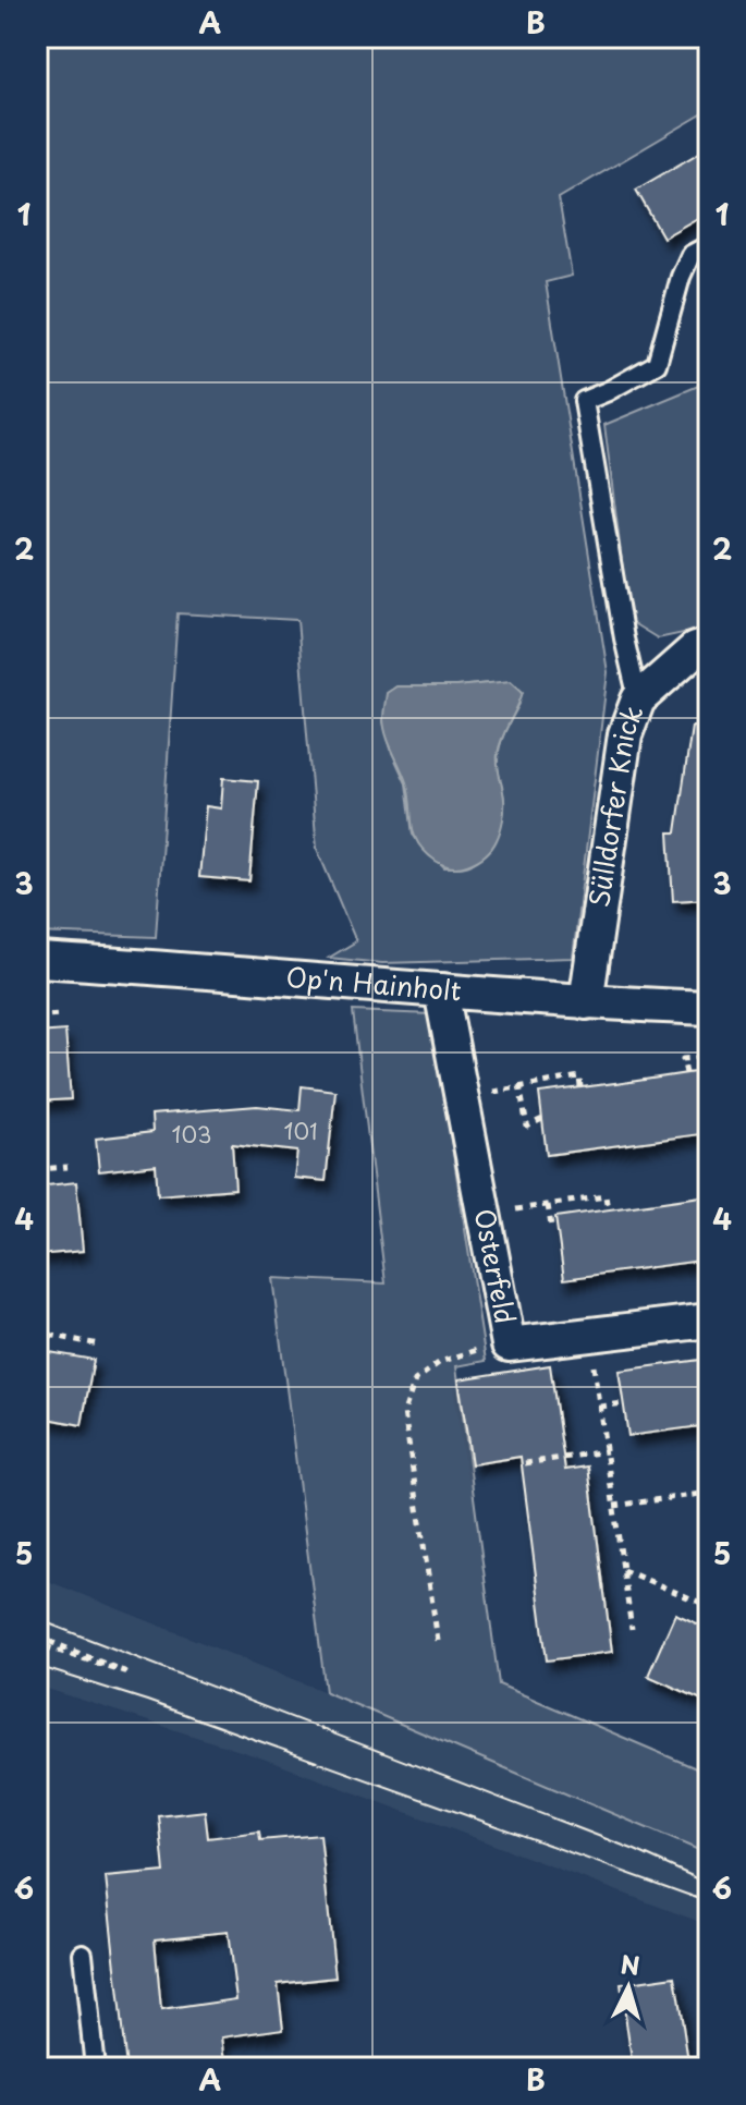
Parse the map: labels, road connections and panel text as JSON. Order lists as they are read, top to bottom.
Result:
{
  "streets": {
    "street": ["Sülldorfer Knick", "Op'n Hainholt", "Osterfeld"]
  },
  "crossings": [
    ["Sülldorfer Knick", "Op'n Hainholt"],
    ["Op'n Hainholt", "Osterfeld"]
  ],
  "house_numbers": ["101", "103"],
  "north": "top",
  "grid": {
    "columns": ["A", "B"],
    "rows": [
      "1",
      "2",
      "3",
      "4",
      "5",
      "6"
    ]
  }
}
